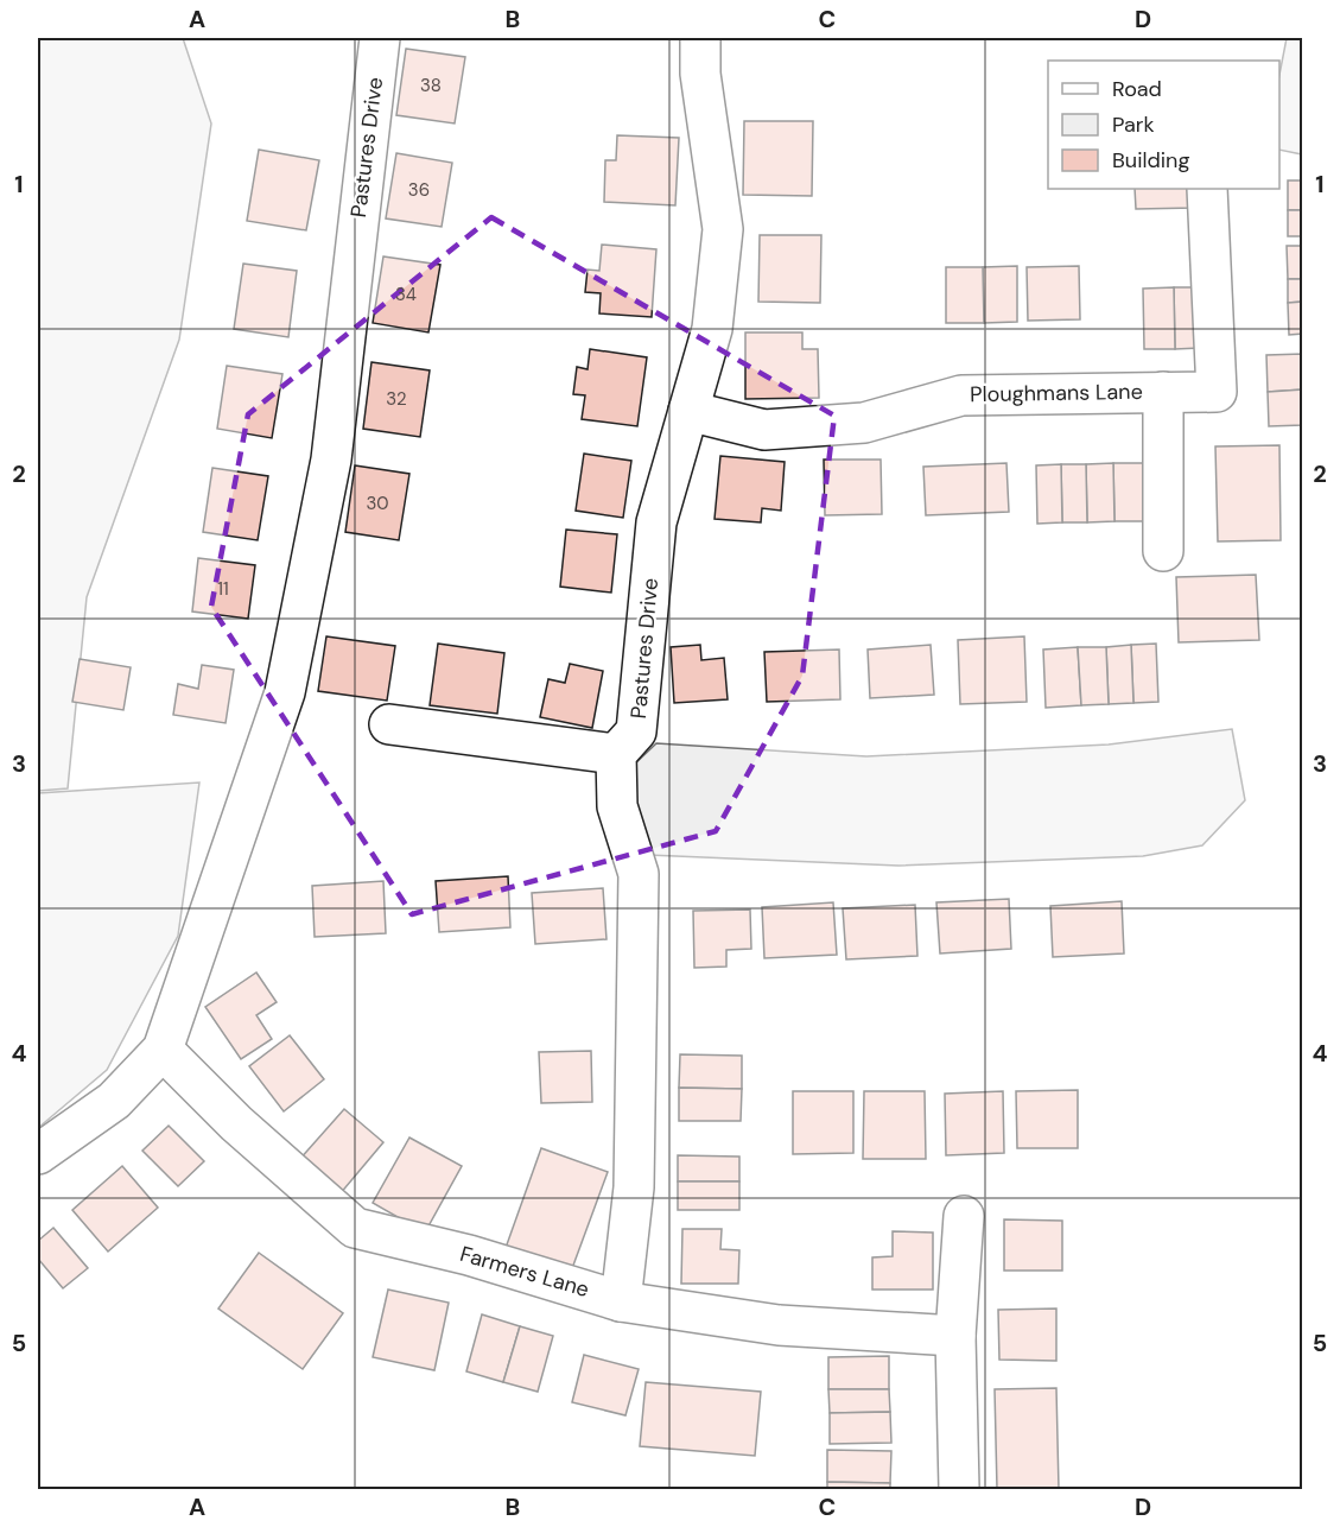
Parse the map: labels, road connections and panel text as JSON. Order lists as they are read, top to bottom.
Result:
{
  "streets": {
    "street": ["Pastures Drive", "Ploughmans Lane", "Farmers Lane"]
  },
  "crossings": [
    ["Pastures Drive", "Ploughmans Lane"],
    ["Pastures Drive", "Farmers Lane"]
  ],
  "house_numbers": [
    "38",
    "36",
    "34",
    "32",
    "30",
    "11"
  ],
  "legend": ["Road", "Park", "Building"],
  "grid": {
    "columns": [
      "A",
      "B",
      "C",
      "D"
    ],
    "rows": [
      "1",
      "2",
      "3",
      "4",
      "5"
    ]
  }
}
